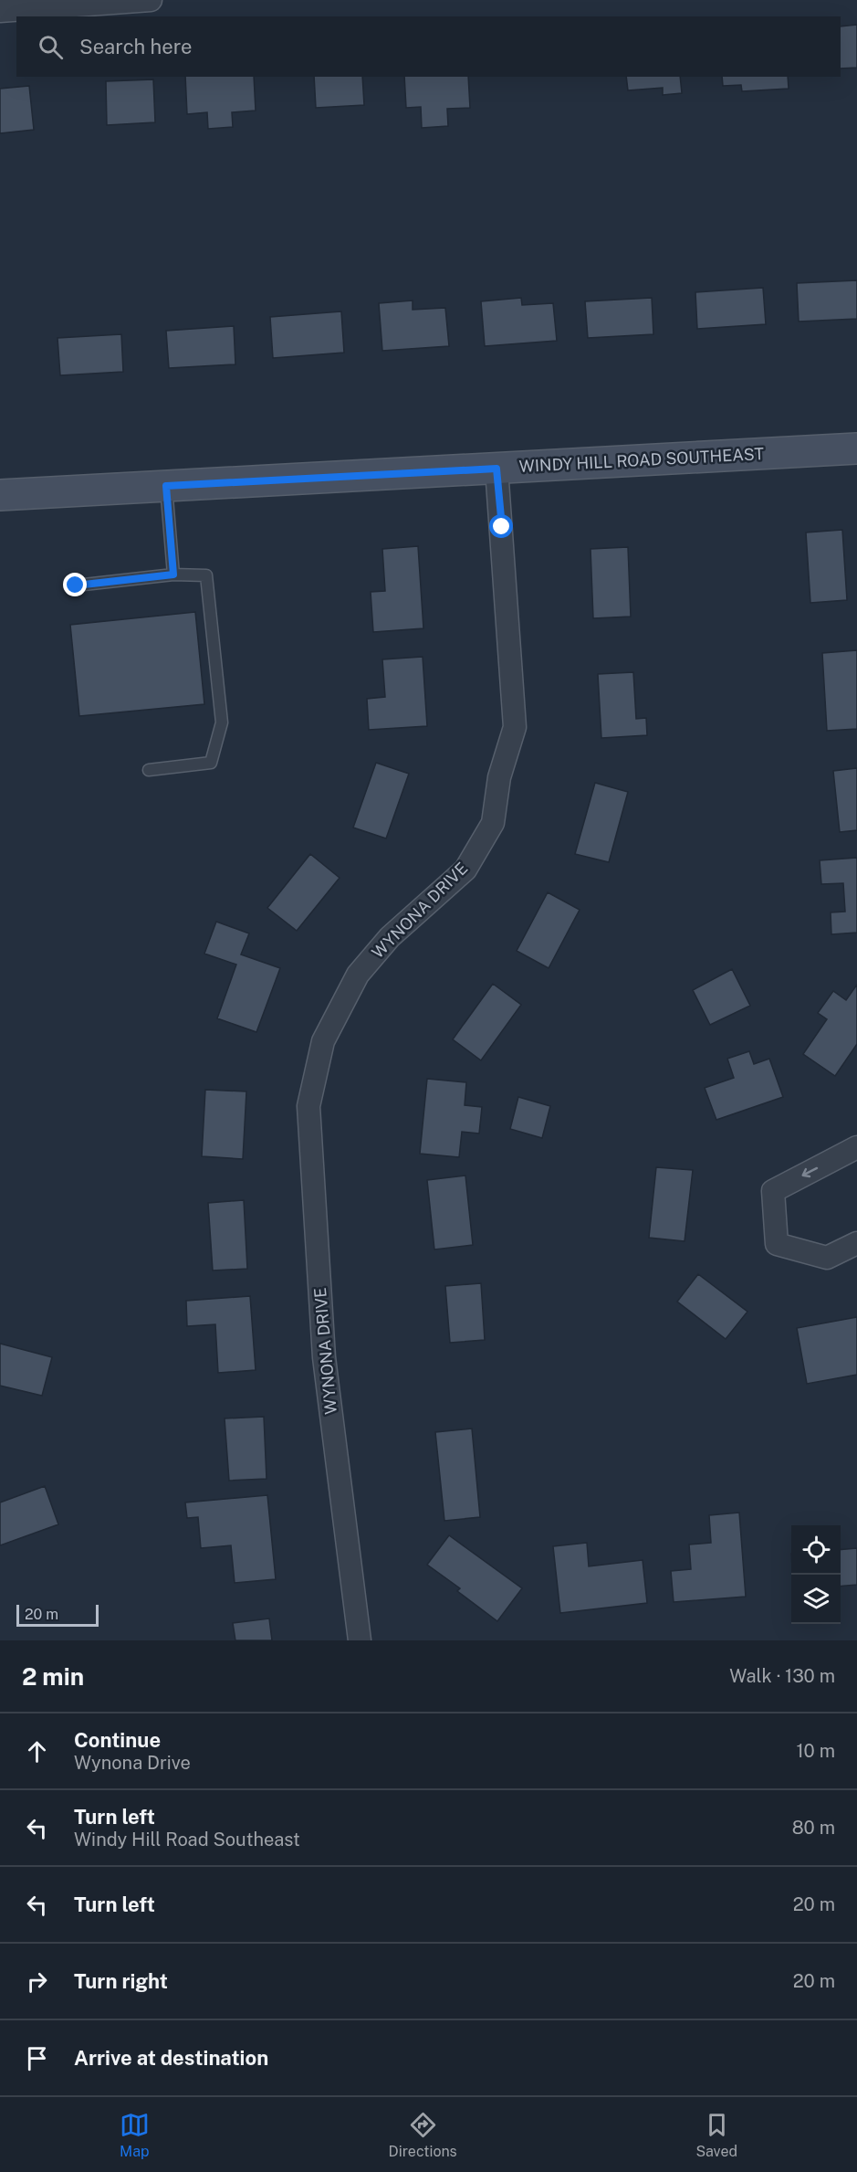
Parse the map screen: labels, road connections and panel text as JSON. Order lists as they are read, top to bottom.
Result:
{
  "streets": {
    "main road": ["WINDY HILL ROAD SOUTHEAST"],
    "street": ["WYNONA DRIVE"]
  },
  "crossings": [
    ["WINDY HILL ROAD SOUTHEAST", "WYNONA DRIVE"]
  ],
  "scale_bar": "20 m",
  "page": {
    "search": "Search here",
    "scale": "20 m",
    "heading": ["2 min", "Walk · 130 m"],
    "list": [
      ["Continue", "Wynona Drive", "10 m"],
      ["Turn left", "Windy Hill Road Southeast", "80 m"],
      ["Turn left", "20 m"],
      ["Turn right", "20 m"],
      "Arrive at destination"
    ],
    "nav": ["Map", "Directions", "Saved"]
  }
}
